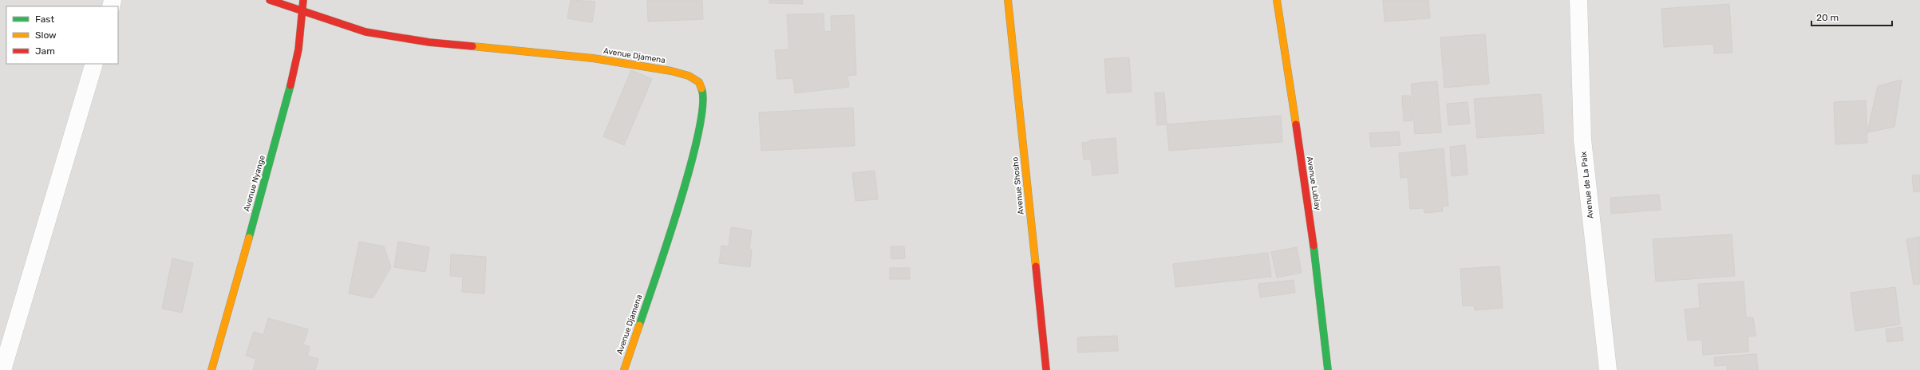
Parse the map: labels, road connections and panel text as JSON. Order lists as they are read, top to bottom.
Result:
{
  "streets": {
    "street": [
      "Avenue Djamena",
      "Avenue Nyange",
      "Avenue Lubiay",
      "Avenue de La Paix",
      "Avenue Shosho"
    ]
  },
  "crossings": [
    ["Avenue Djamena", "Avenue Nyange"]
  ],
  "legend": ["Fast", "Slow", "Jam"],
  "scale_bar": "20 m"
}
